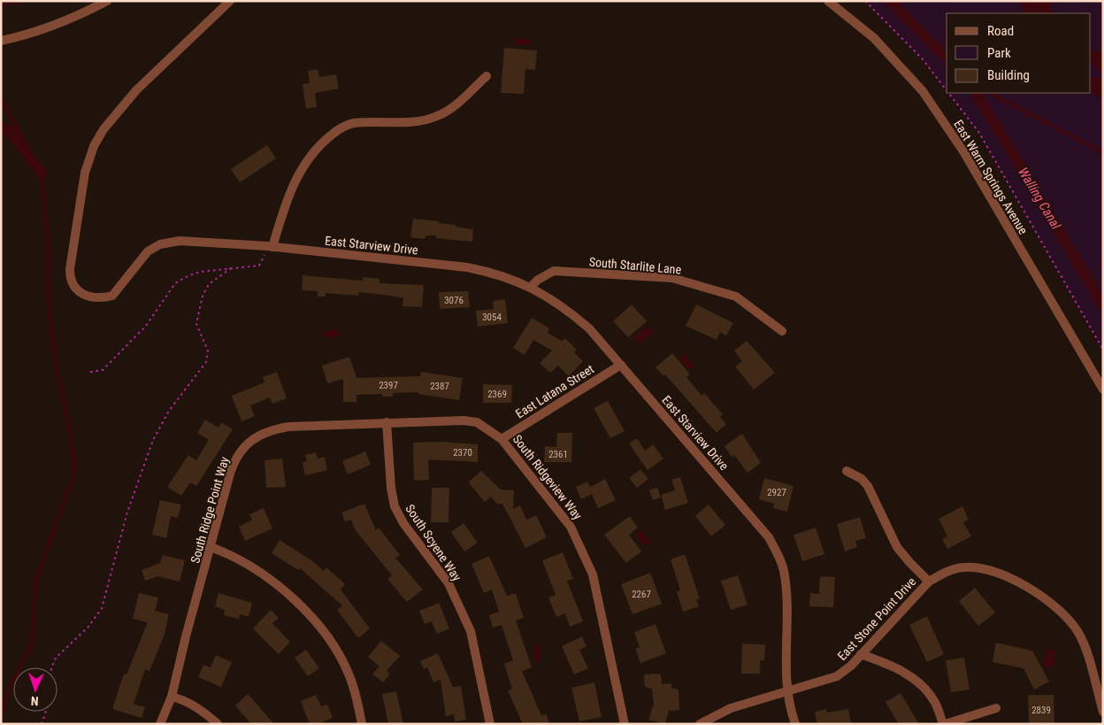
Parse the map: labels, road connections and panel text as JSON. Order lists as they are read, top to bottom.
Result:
{
  "streets": {
    "street": [
      "East Warm Springs Avenue",
      "East Starview Drive",
      "South Starlite Lane",
      "East Latana Street",
      "South Ridgeview Way",
      "South Ridge Point Way",
      "South Scyene Way",
      "East Stone Point Drive"
    ]
  },
  "crossings": [
    ["East Starview Drive", "South Starlite Lane"],
    ["East Starview Drive", "East Latana Street"],
    ["East Starview Drive", "East Stone Point Drive"],
    ["East Latana Street", "South Ridgeview Way"],
    ["South Ridgeview Way", "South Ridge Point Way"],
    ["South Ridgeview Way", "South Scyene Way"],
    ["South Ridge Point Way", "South Scyene Way"]
  ],
  "water": ["Walling Canal"],
  "house_numbers": [
    "3076",
    "3054",
    "2397",
    "2387",
    "2369",
    "2370",
    "2361",
    "2927",
    "2267",
    "2839"
  ],
  "legend": ["Road", "Park", "Building"],
  "north": "bottom"
}
